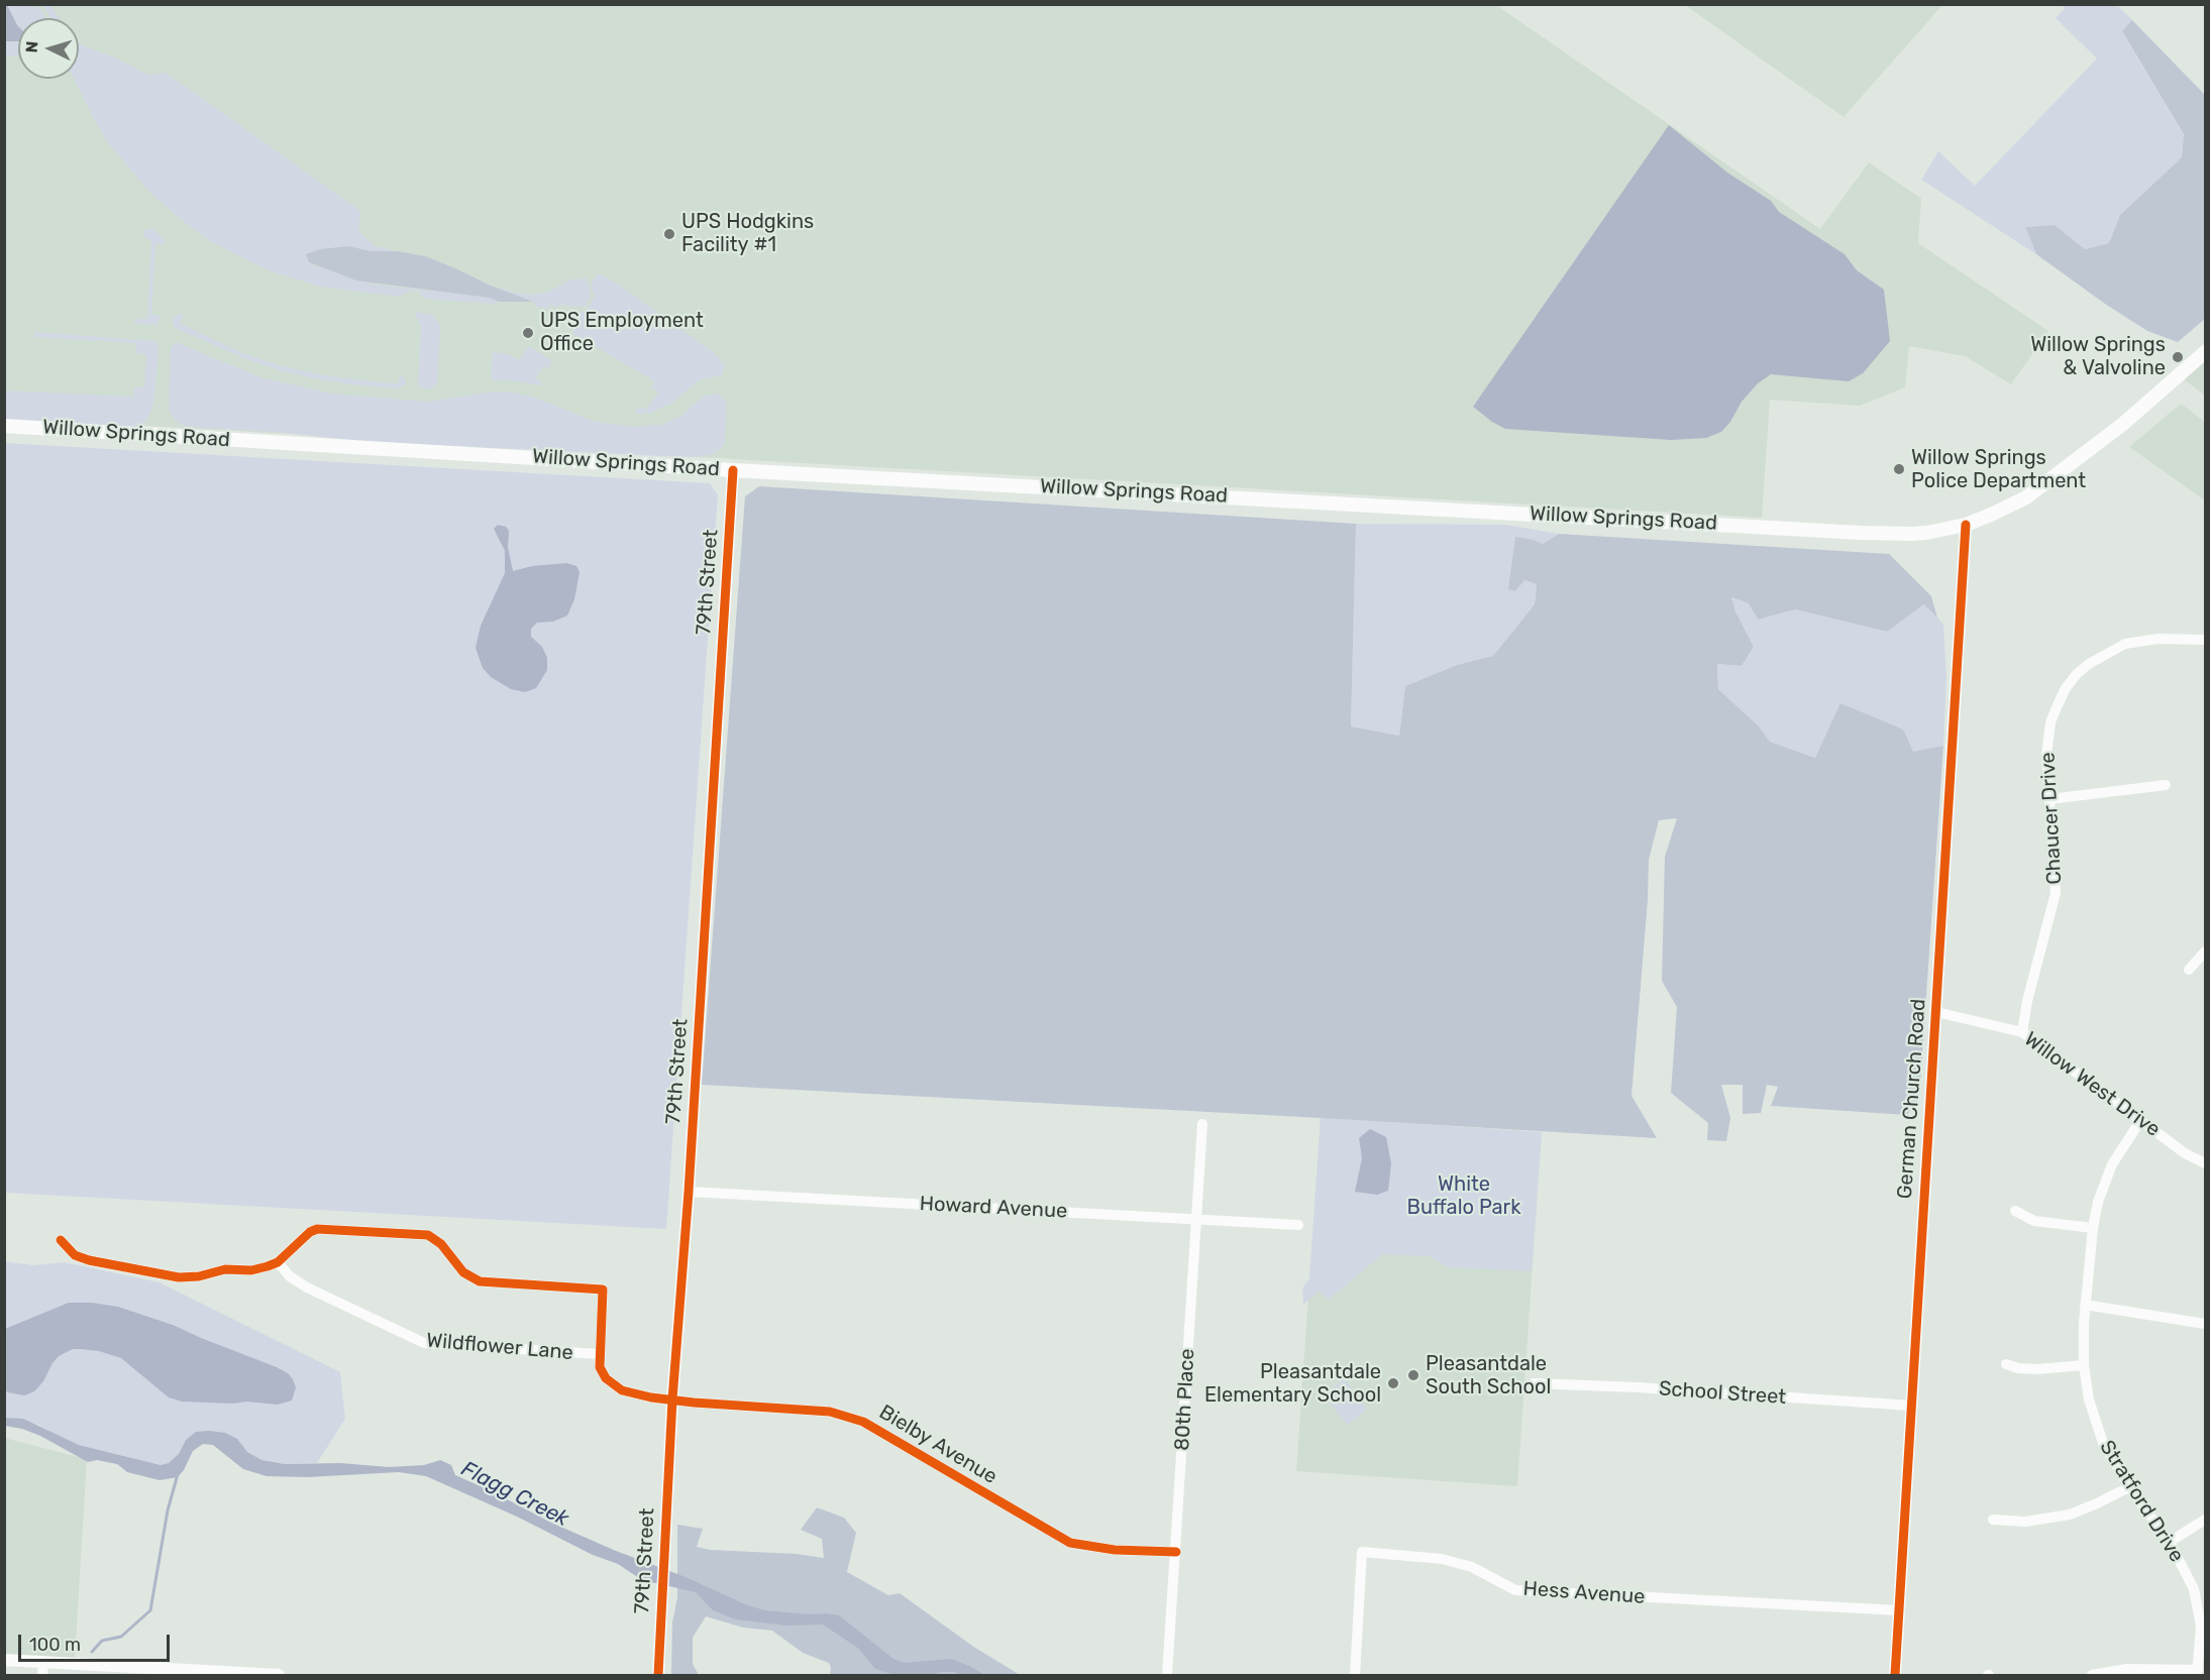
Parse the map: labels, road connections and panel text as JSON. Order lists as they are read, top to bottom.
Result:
{
  "streets": {
    "main road": ["Willow Springs Road"],
    "street": [
      "79th Street",
      "Chaucer Drive",
      "Willow West Drive",
      "German Church Road",
      "Howard Avenue",
      "Wildflower Lane",
      "School Street",
      "80th Place",
      "Bielby Avenue",
      "Stratford Drive",
      "Hess Avenue"
    ]
  },
  "crossings": [
    ["Willow Springs Road", "79th Street"],
    ["Willow Springs Road", "German Church Road"],
    ["79th Street", "Howard Avenue"],
    ["79th Street", "Bielby Avenue"],
    ["Chaucer Drive", "Willow West Drive"],
    ["Willow West Drive", "German Church Road"],
    ["Willow West Drive", "Stratford Drive"],
    ["German Church Road", "School Street"],
    ["German Church Road", "Hess Avenue"],
    ["Howard Avenue", "80th Place"],
    ["Wildflower Lane", "Bielby Avenue"],
    ["80th Place", "Bielby Avenue"]
  ],
  "water": ["Flagg Creek"],
  "parks": ["White Buffalo Park"],
  "places": [
    "UPS Hodgkins Facility #1",
    "UPS Employment Office",
    "Willow Springs & Valvoline",
    "Willow Springs Police Department",
    "Pleasantdale South School",
    "Pleasantdale Elementary School"
  ],
  "scale_bar": "100 m",
  "north": "left"
}
